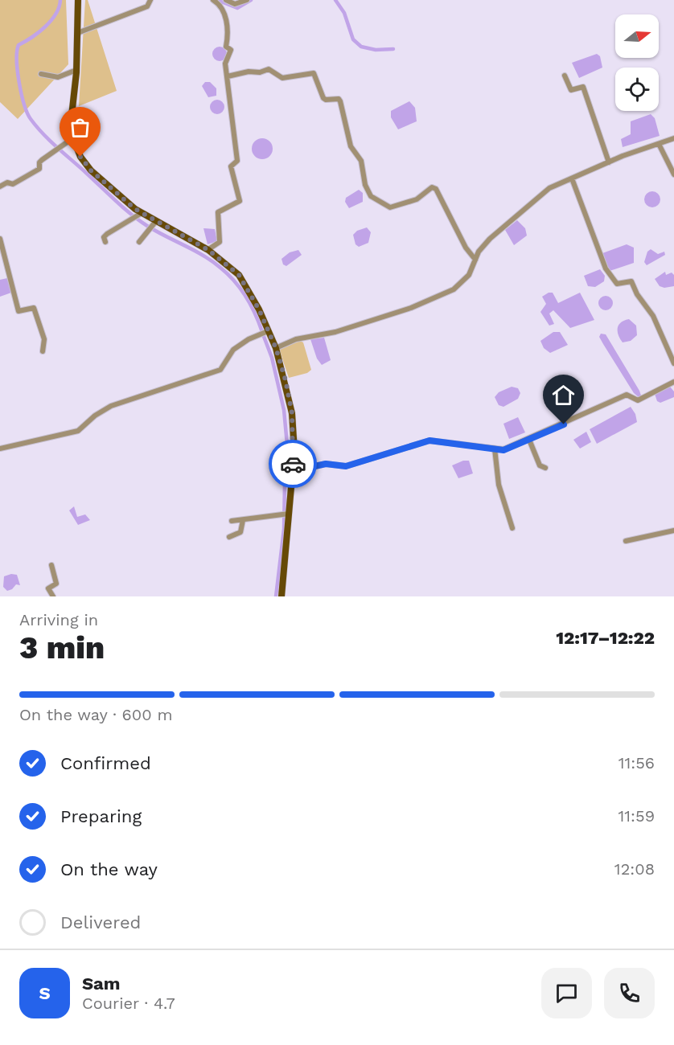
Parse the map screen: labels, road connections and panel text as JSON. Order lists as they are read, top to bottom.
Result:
{
  "north": "right",
  "page": {
    "heading": ["3 min", "Arriving in", "12:17–12:22"],
    "panel": ["Sam", "Courier · 4.7"],
    "bar": "On the way · 600 m",
    "list": [
      ["Confirmed", "11:56"],
      ["Preparing", "11:59"],
      ["On the way", "12:08"],
      "Delivered"
    ],
    "round": "S"
  }
}
